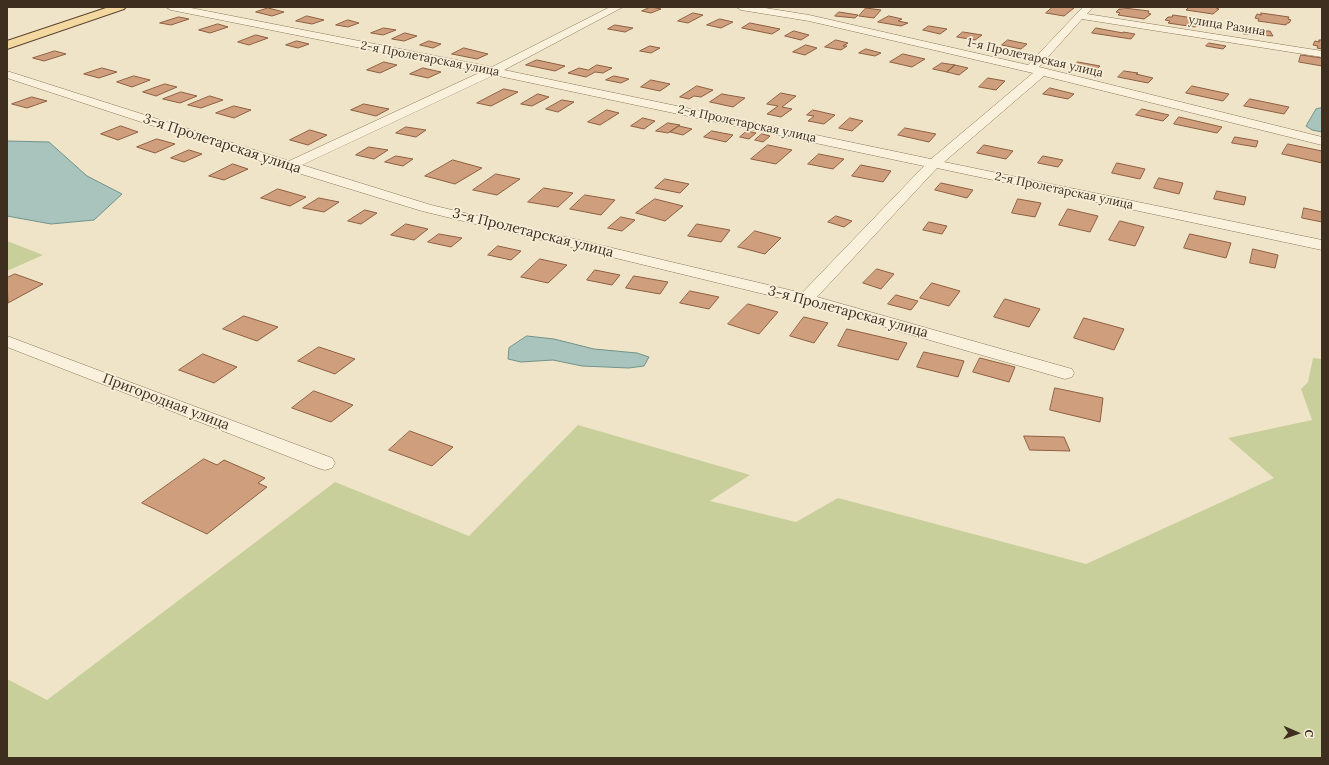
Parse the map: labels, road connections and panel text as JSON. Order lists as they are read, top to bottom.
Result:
{
  "streets": {
    "street": [
      "улица Разина",
      "1-я Пролетарская улица",
      "2-я Пролетарская улица",
      "3-я Пролетарская улица",
      "Пригородная улица"
    ]
  },
  "north": "right"
}
